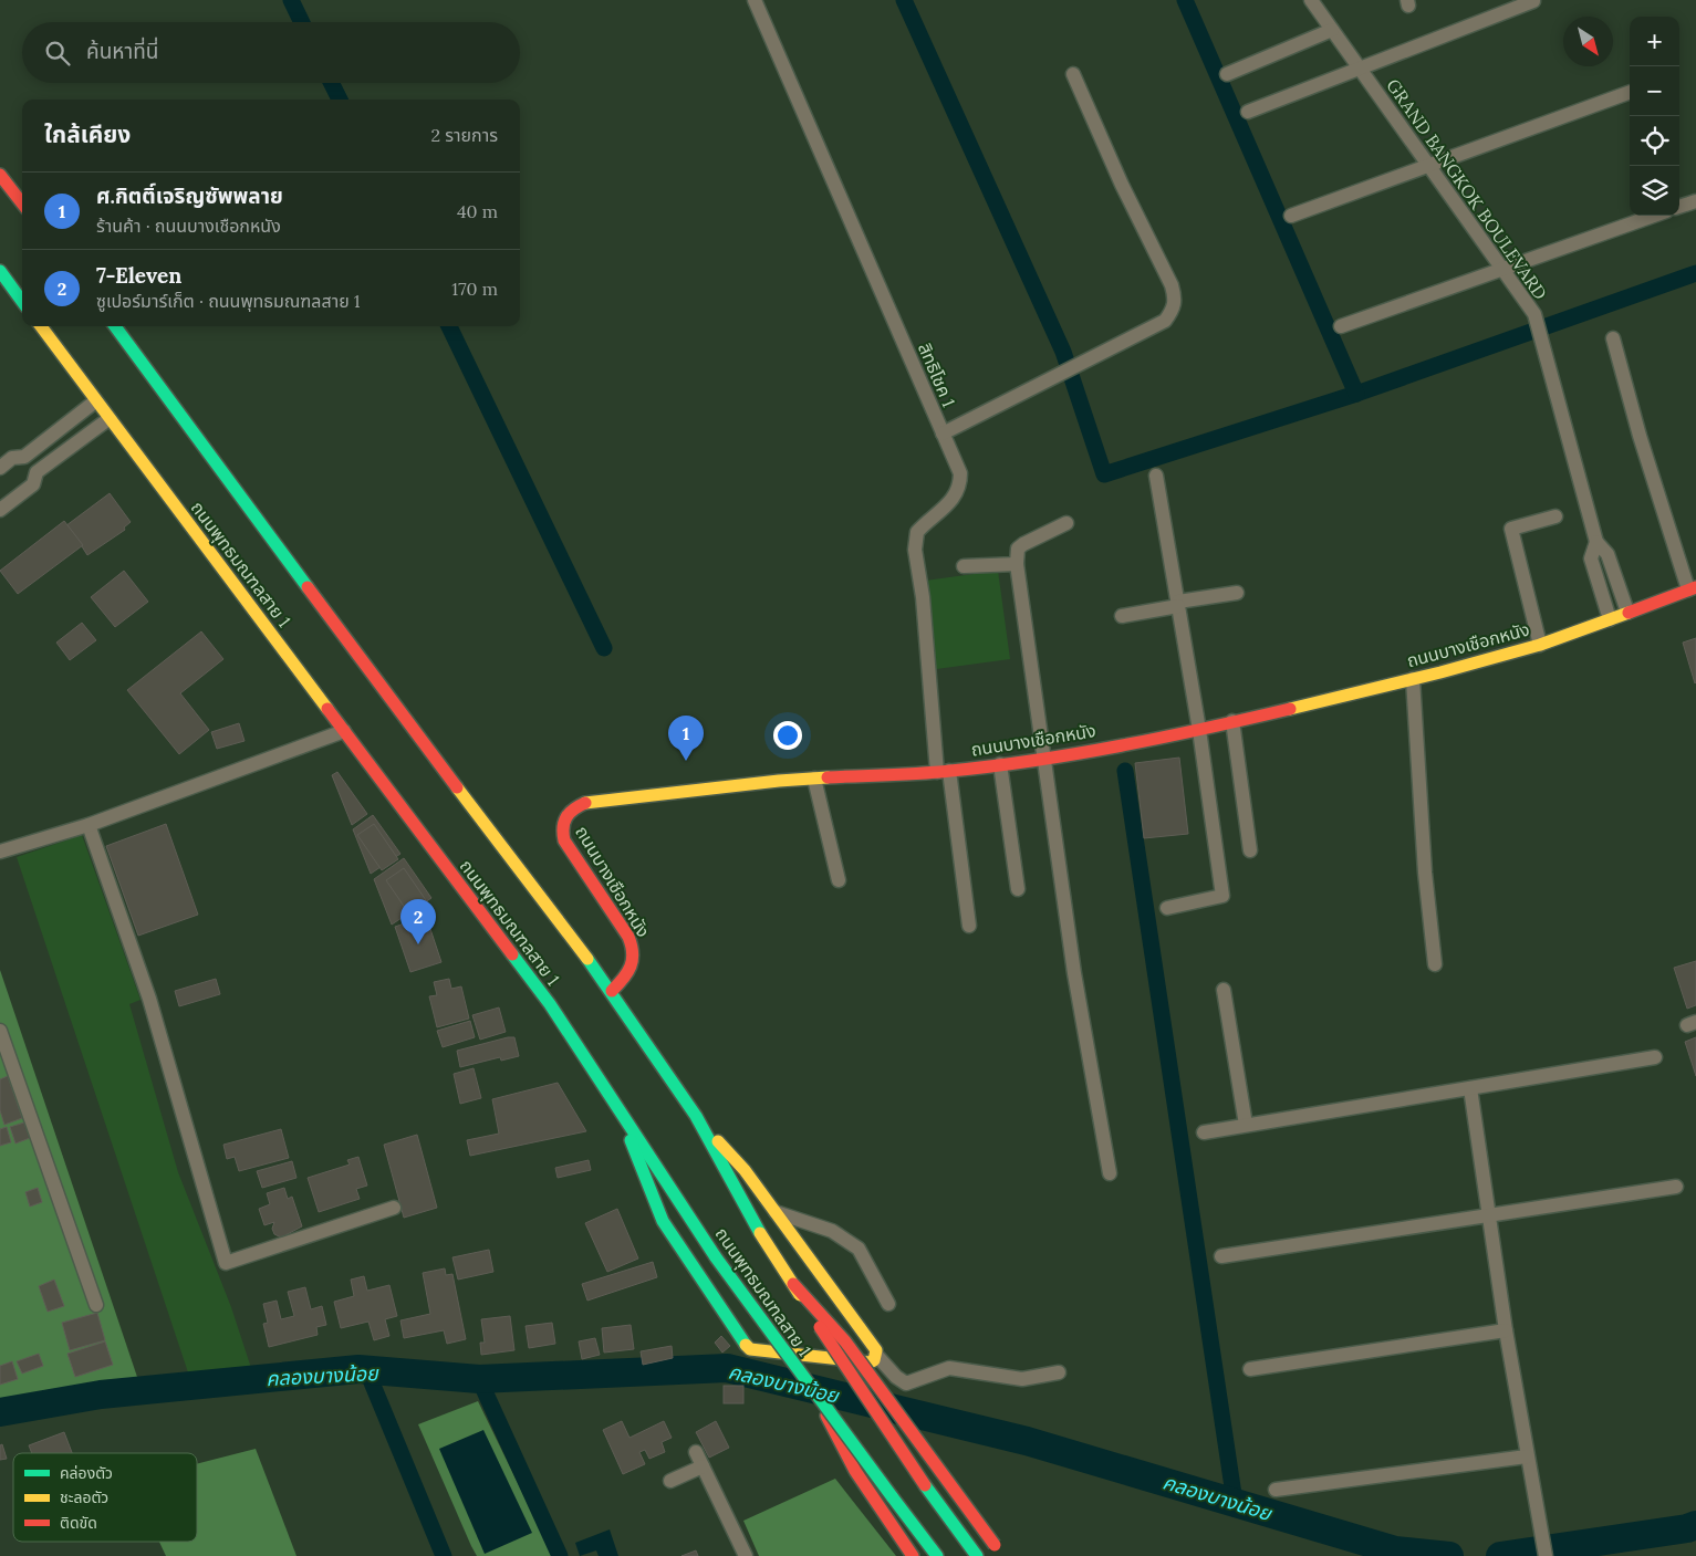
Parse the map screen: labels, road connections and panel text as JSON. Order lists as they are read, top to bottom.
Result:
{
  "streets": {
    "main road": ["ถนนพุทธมณฑลสาย 1", "ถนนบางเชือกหนัง"],
    "street": ["GRAND BANGKOK BOULEVARD", "สิทธิโชค 1"]
  },
  "crossings": [
    ["GRAND BANGKOK BOULEVARD", "ถนนบางเชือกหนัง"],
    ["สิทธิโชค 1", "ถนนบางเชือกหนัง"],
    ["ถนนพุทธมณฑลสาย 1", "ถนนบางเชือกหนัง"]
  ],
  "water": ["คลองบางน้อย"],
  "legend": ["คล่องตัว", "ชะลอตัว", "ติดขัด"],
  "north": "bottom right",
  "page": {
    "map_buttons": ["+", "−"],
    "search": "ค้นหาที่นี่",
    "heading": ["ใกล้เคียง", "2 รายการ"],
    "list": [
      {
        "mark": "1",
        "name": "ศ.กิตติ์เจริญซัพพลาย",
        "note": "ร้านค้า · ถนนบางเชือกหนัง",
        "value": "40 m"
      },
      {
        "mark": "2",
        "name": "7-Eleven",
        "note": "ซูเปอร์มาร์เก็ต · ถนนพุทธมณฑลสาย 1",
        "value": "170 m"
      }
    ],
    "pins": ["1", "2"]
  }
}
